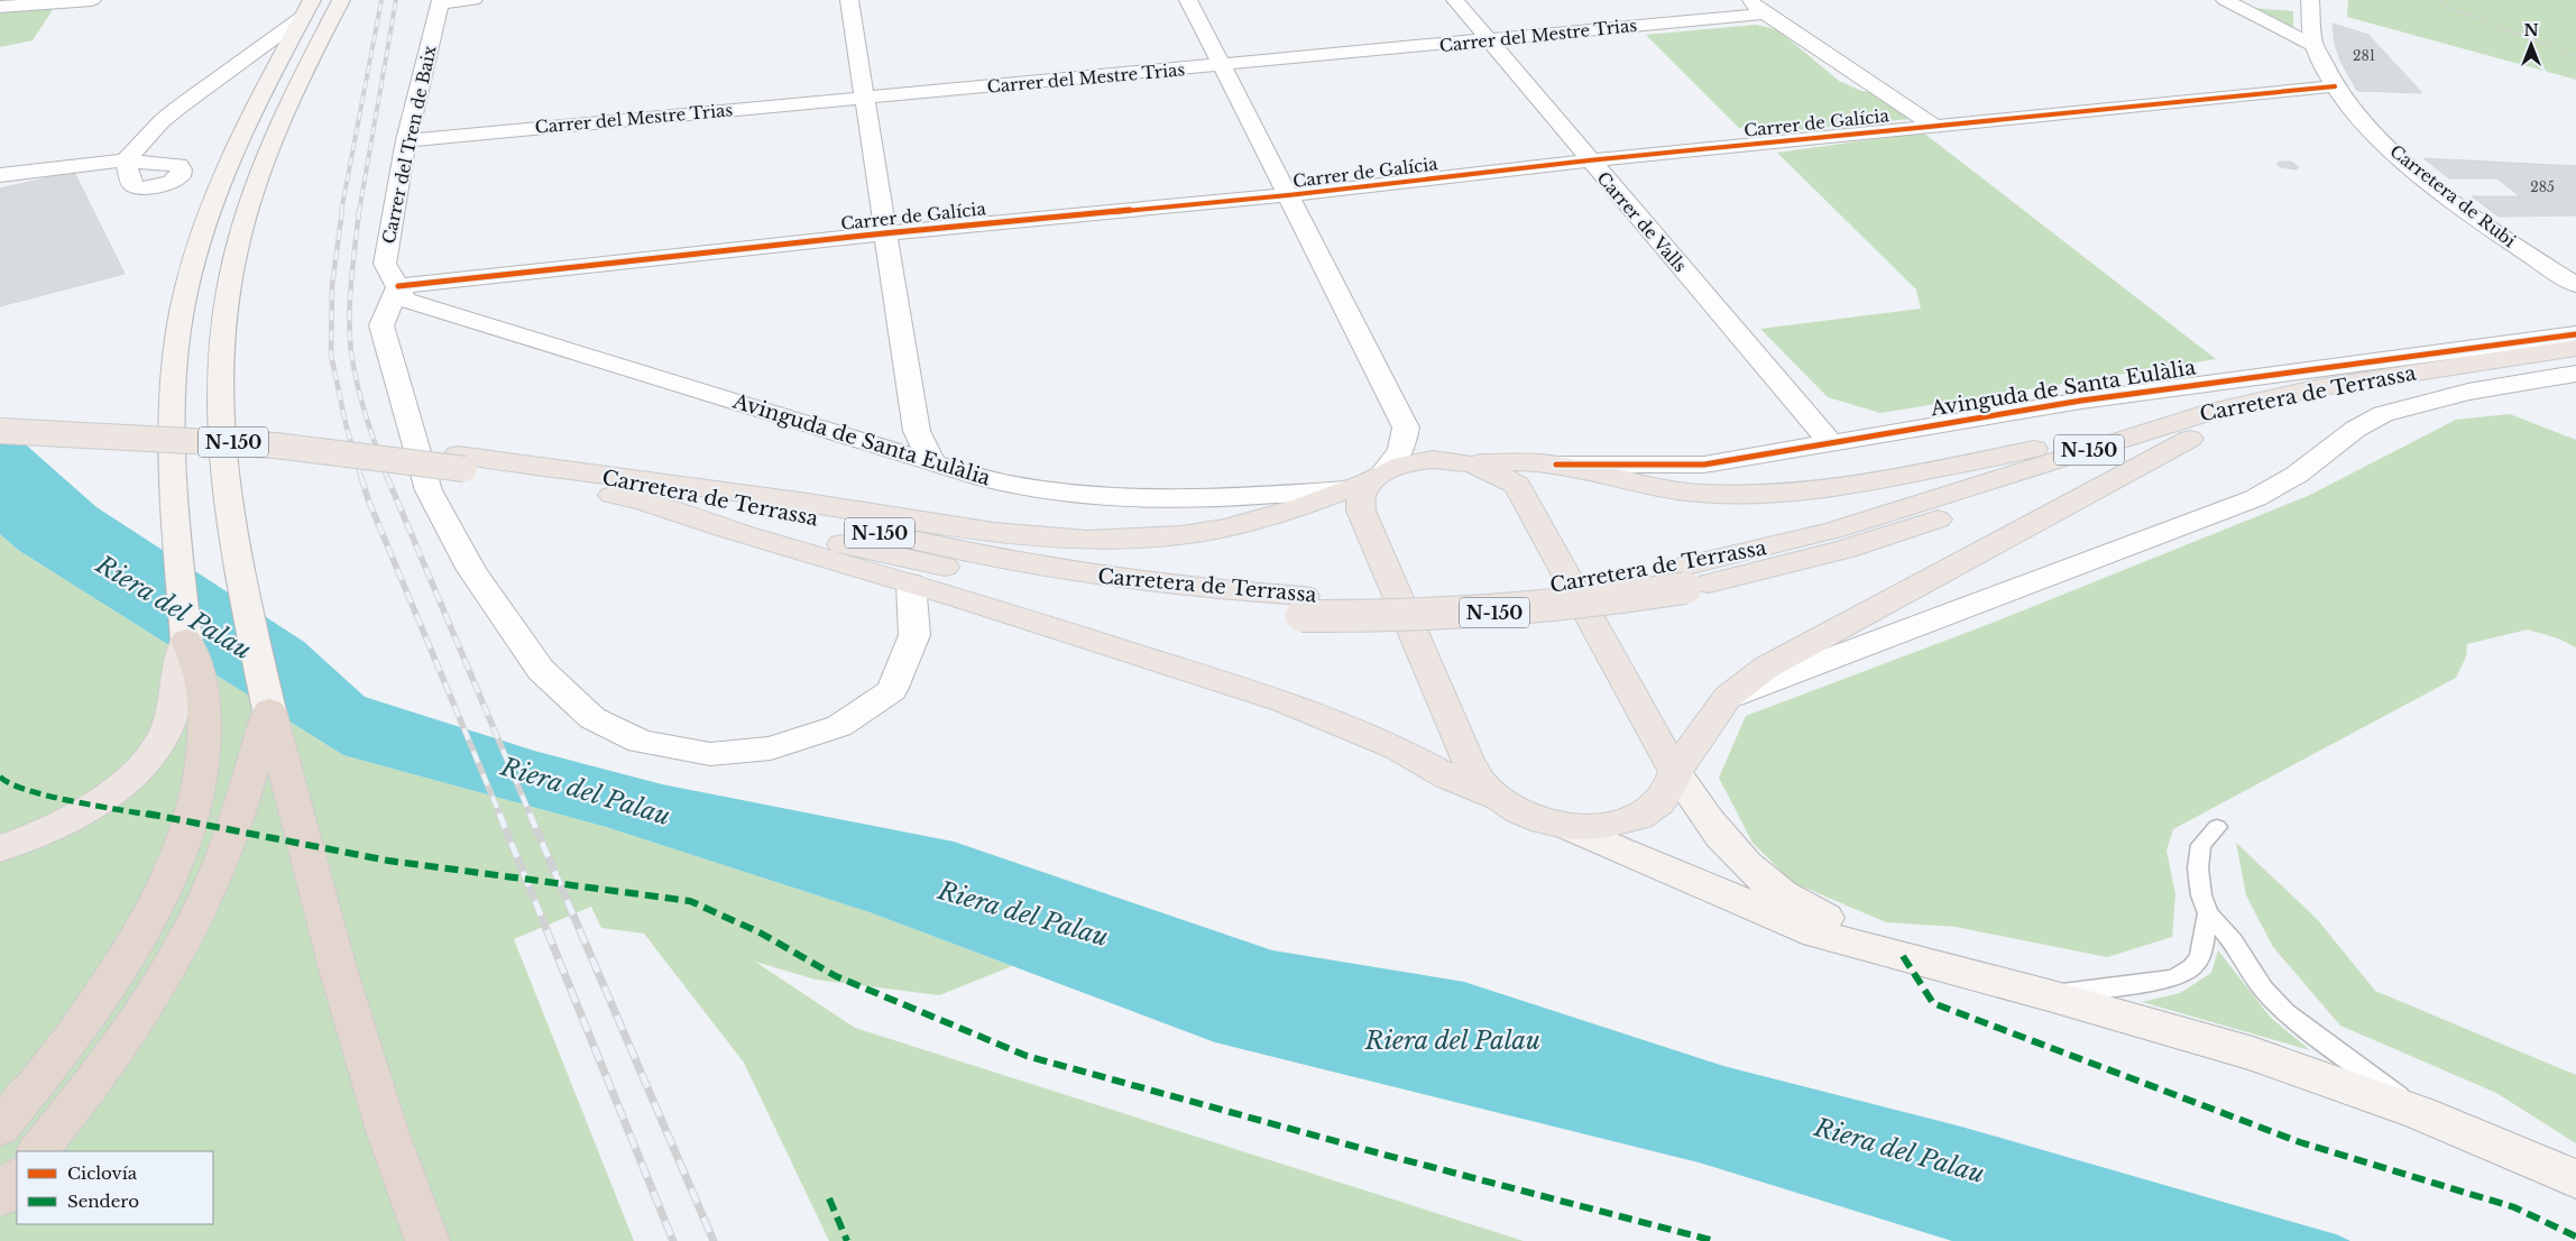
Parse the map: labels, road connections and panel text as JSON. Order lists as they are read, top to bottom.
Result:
{
  "streets": {
    "main road": ["Carretera de Terrassa", "N-150"],
    "street": [
      "Carrer del Mestre Trias",
      "Carrer de Galícia",
      "Carrer del Tren de Baix",
      "Carretera de Rubi",
      "Carrer de Valls",
      "Avinguda de Santa Eulàlia"
    ]
  },
  "crossings": [
    ["Carrer del Mestre Trias", "Carrer del Tren de Baix"],
    ["Carrer del Mestre Trias", "Carrer de Valls"],
    ["Carrer de Galícia", "Carrer del Tren de Baix"],
    ["Carrer de Galícia", "Carretera de Rubi"],
    ["Carrer de Galícia", "Carrer de Valls"],
    ["Carrer de Galícia", "Avinguda de Santa Eulàlia"],
    ["Carrer del Tren de Baix", "Avinguda de Santa Eulàlia"],
    ["Carrer de Valls", "Avinguda de Santa Eulàlia"],
    ["Carretera de Terrassa", "N-150"]
  ],
  "water": ["Riera del Palau"],
  "house_numbers": ["281", "285"],
  "legend": ["Ciclovía", "Sendero"],
  "north": "top"
}
